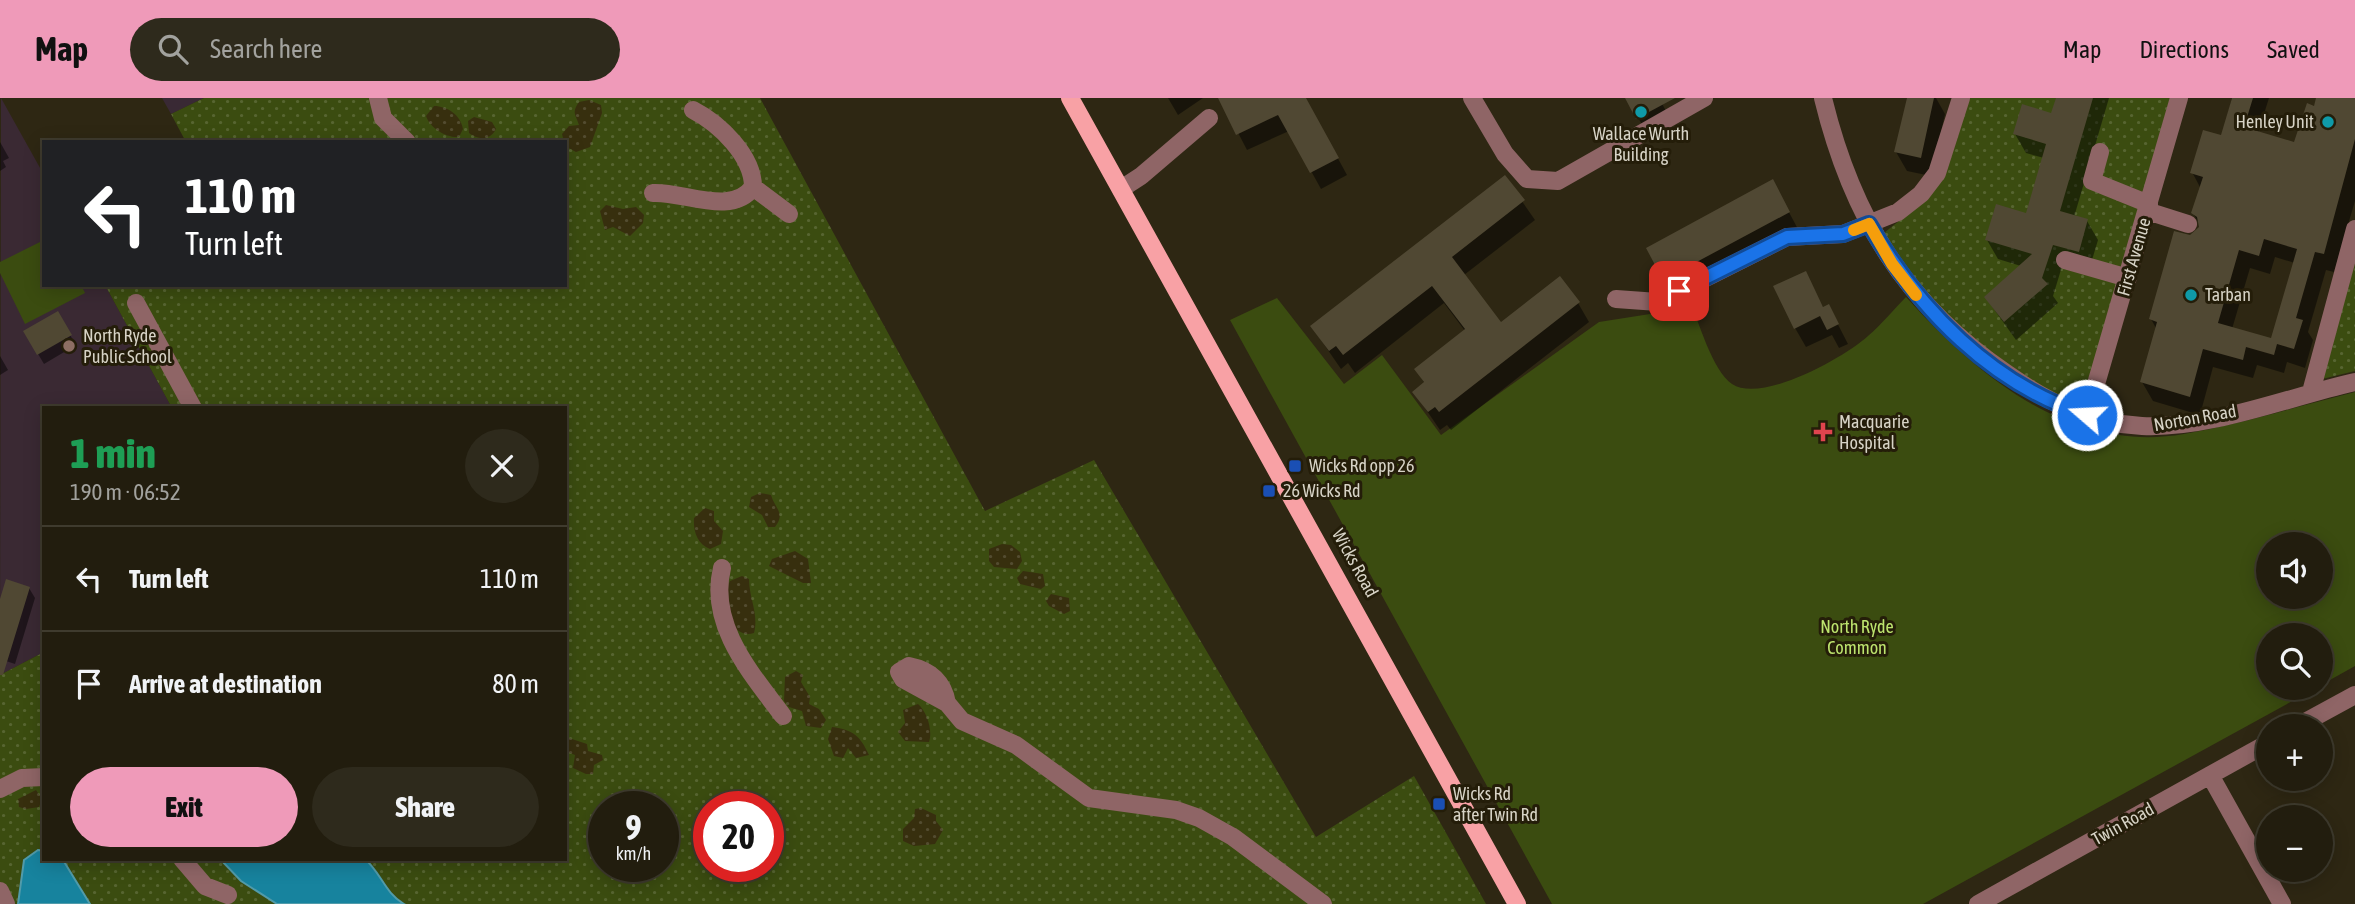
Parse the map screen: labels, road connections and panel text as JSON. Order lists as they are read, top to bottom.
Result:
{
  "streets": {
    "main road": ["Wicks Road"],
    "street": ["First Avenue", "Norton Road", "Twin Road"]
  },
  "crossings": [
    ["First Avenue", "Norton Road"]
  ],
  "parks": ["North Ryde Common"],
  "places": {
    "other": [
      "Wallace Wurth Building",
      "Henley Unit",
      "Tarban",
      "North Ryde Public School"
    ],
    "health": ["Macquarie Hospital"],
    "transit": ["Wicks Rd opp 26", "26 Wicks Rd", "Wicks Rd after Twin Rd"]
  },
  "page": {
    "header": "Map",
    "search": "Search here",
    "nav": ["Map", "Directions", "Saved"],
    "turn": ["110 m", "Turn left"],
    "heading": ["1 min", "190 m · 06:52"],
    "list": [
      {
        "name": "Turn left",
        "value": "110 m"
      },
      {
        "name": "Arrive at destination",
        "value": "80 m"
      }
    ],
    "map_buttons": ["+", "−"],
    "buttons": ["Exit", "Share"],
    "speed": "9 km/h",
    "limit": "20"
  }
}
